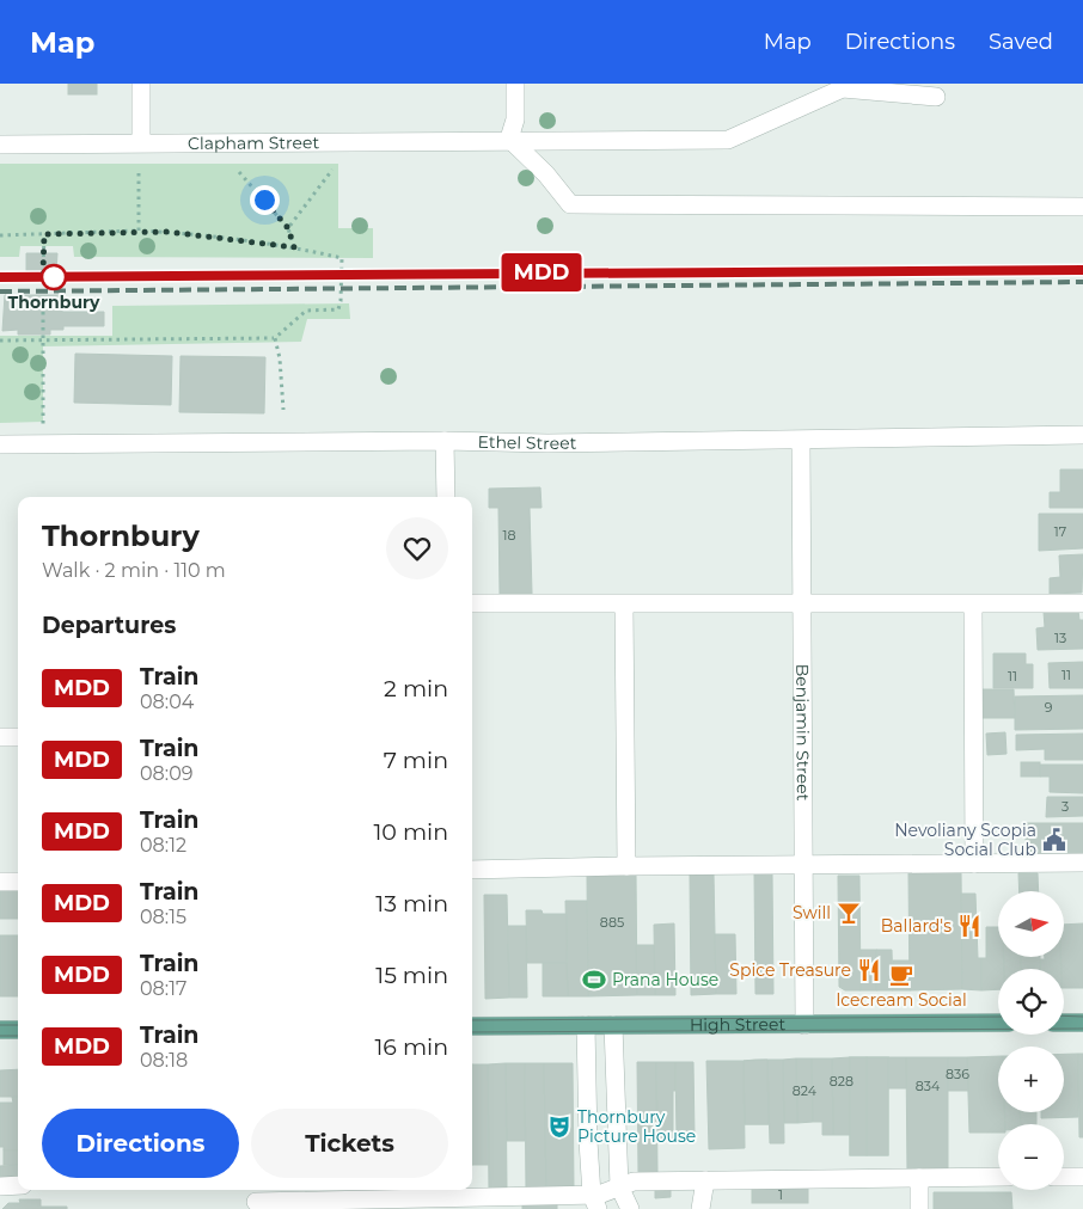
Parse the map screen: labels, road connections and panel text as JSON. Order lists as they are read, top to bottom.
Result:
{
  "streets": {
    "main road": ["High Street"],
    "street": ["Clapham Street", "Ethel Street", "Benjamin Street"]
  },
  "crossings": [
    ["Ethel Street", "Benjamin Street"],
    ["Benjamin Street", "High Street"]
  ],
  "places": {
    "other": ["Thornbury"],
    "public building": ["Nevoliany Scopia Social Club"],
    "bar": ["Swill"],
    "restaurant": ["Ballard's", "Spice Treasure"],
    "cafe": ["Icecream Social"],
    "sports": ["Prana House"],
    "theatre": ["Thornbury Picture House"]
  },
  "house_numbers": [
    "17",
    "18",
    "13",
    "11",
    "11",
    "9",
    "3",
    "885",
    "836",
    "828",
    "834",
    "824",
    "1"
  ],
  "north": "right",
  "page": {
    "header": "Map",
    "nav": ["Map", "Directions", "Saved"],
    "on_map": "MDD",
    "heading": [
      ["Thornbury", "Walk · 2 min · 110 m"],
      "Departures"
    ],
    "list": [
      {
        "mark": "MDD",
        "name": "Train",
        "note": "08:04",
        "value": "2 min"
      },
      {
        "mark": "MDD",
        "name": "Train",
        "note": "08:09",
        "value": "7 min"
      },
      {
        "mark": "MDD",
        "name": "Train",
        "note": "08:12",
        "value": "10 min"
      },
      {
        "mark": "MDD",
        "name": "Train",
        "note": "08:15",
        "value": "13 min"
      },
      {
        "mark": "MDD",
        "name": "Train",
        "note": "08:17",
        "value": "15 min"
      },
      {
        "mark": "MDD",
        "name": "Train",
        "note": "08:18",
        "value": "16 min"
      }
    ],
    "map_buttons": ["+", "−"],
    "buttons": ["Directions", "Tickets"]
  }
}
